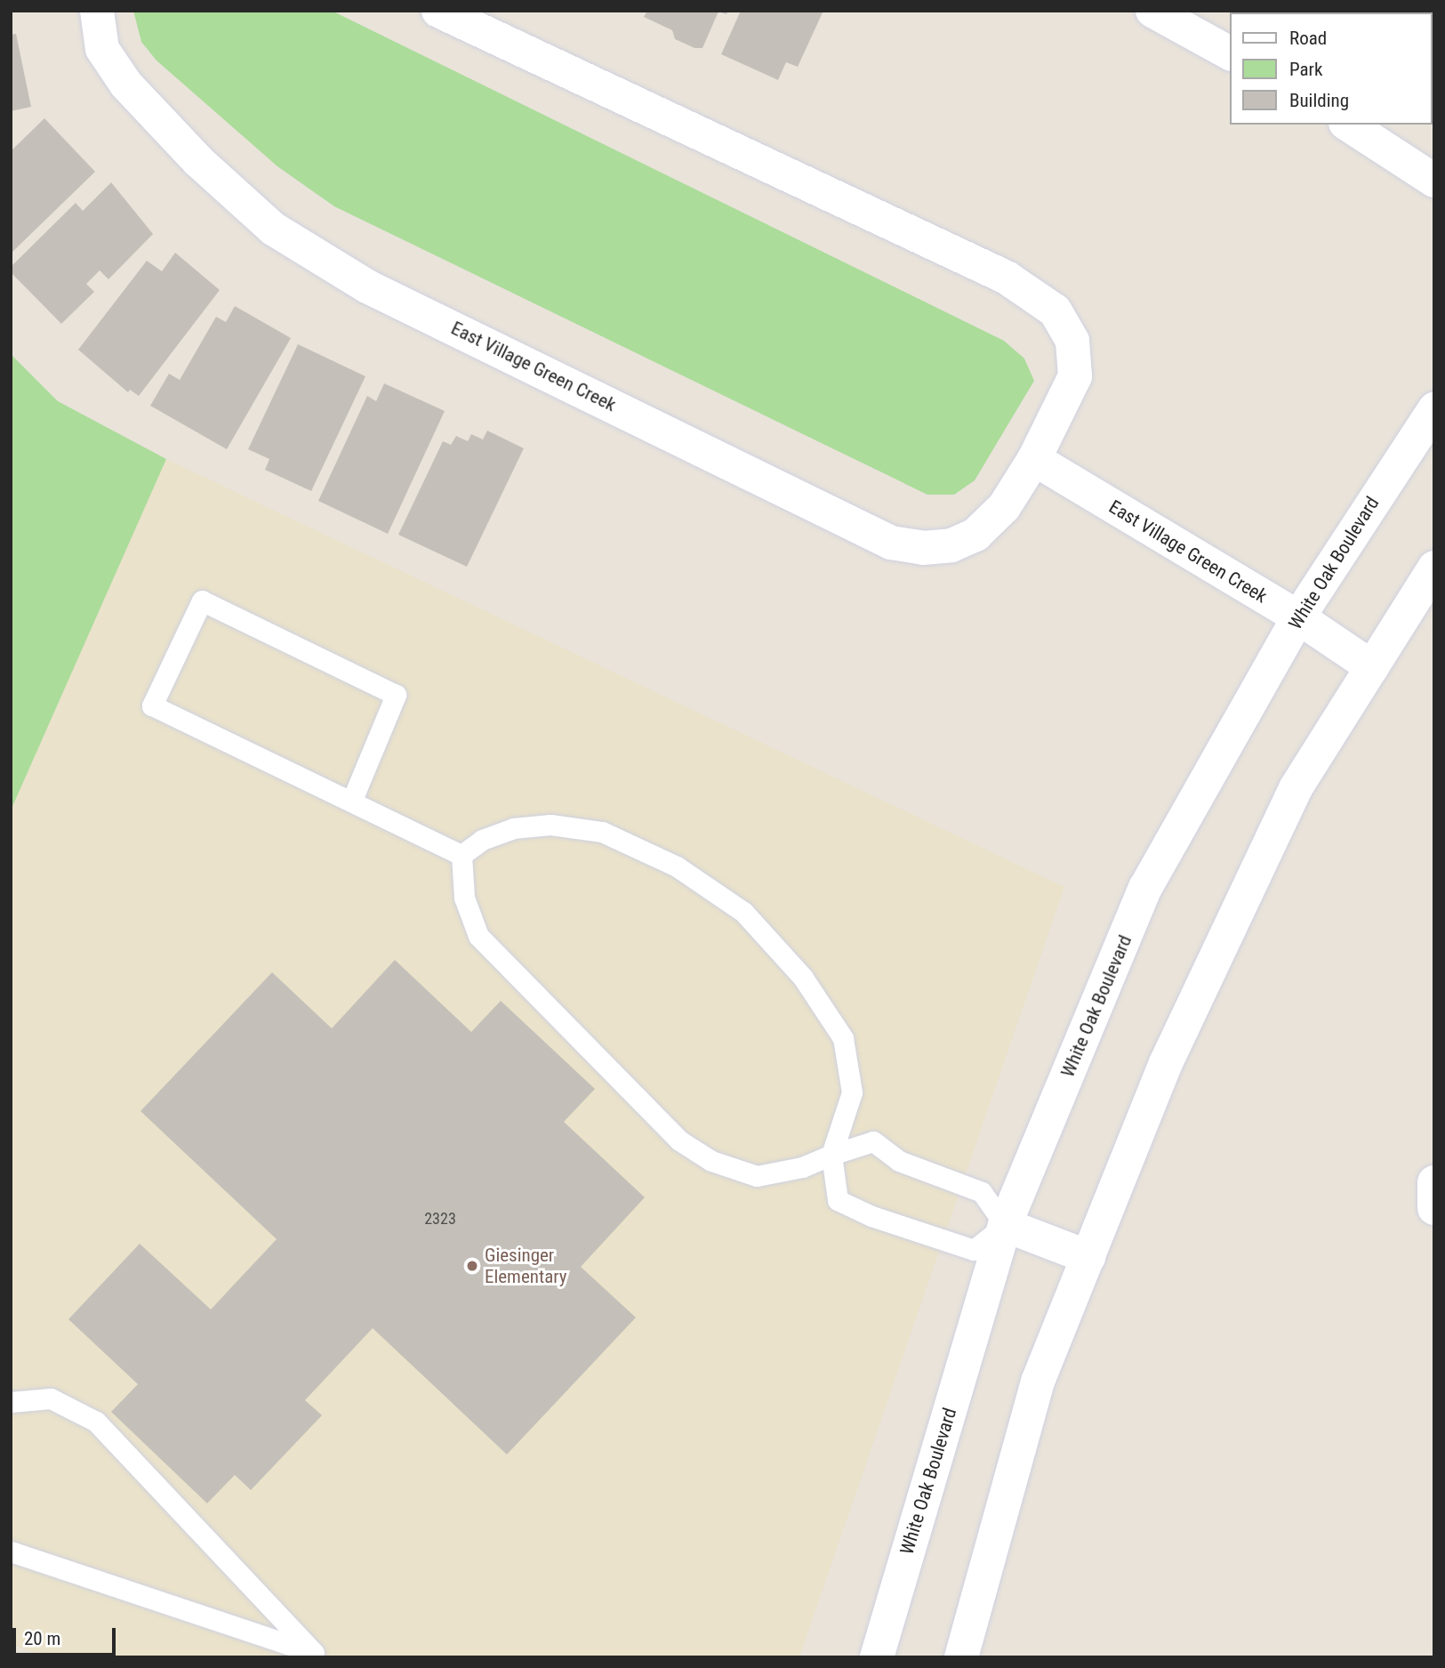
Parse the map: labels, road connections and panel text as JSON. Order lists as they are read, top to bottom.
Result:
{
  "streets": {
    "street": ["East Village Green Creek", "White Oak Boulevard"]
  },
  "crossings": [
    ["East Village Green Creek", "White Oak Boulevard"]
  ],
  "places": ["Giesinger Elementary"],
  "house_numbers": ["2323"],
  "legend": ["Road", "Park", "Building"],
  "scale_bar": "20 m"
}
